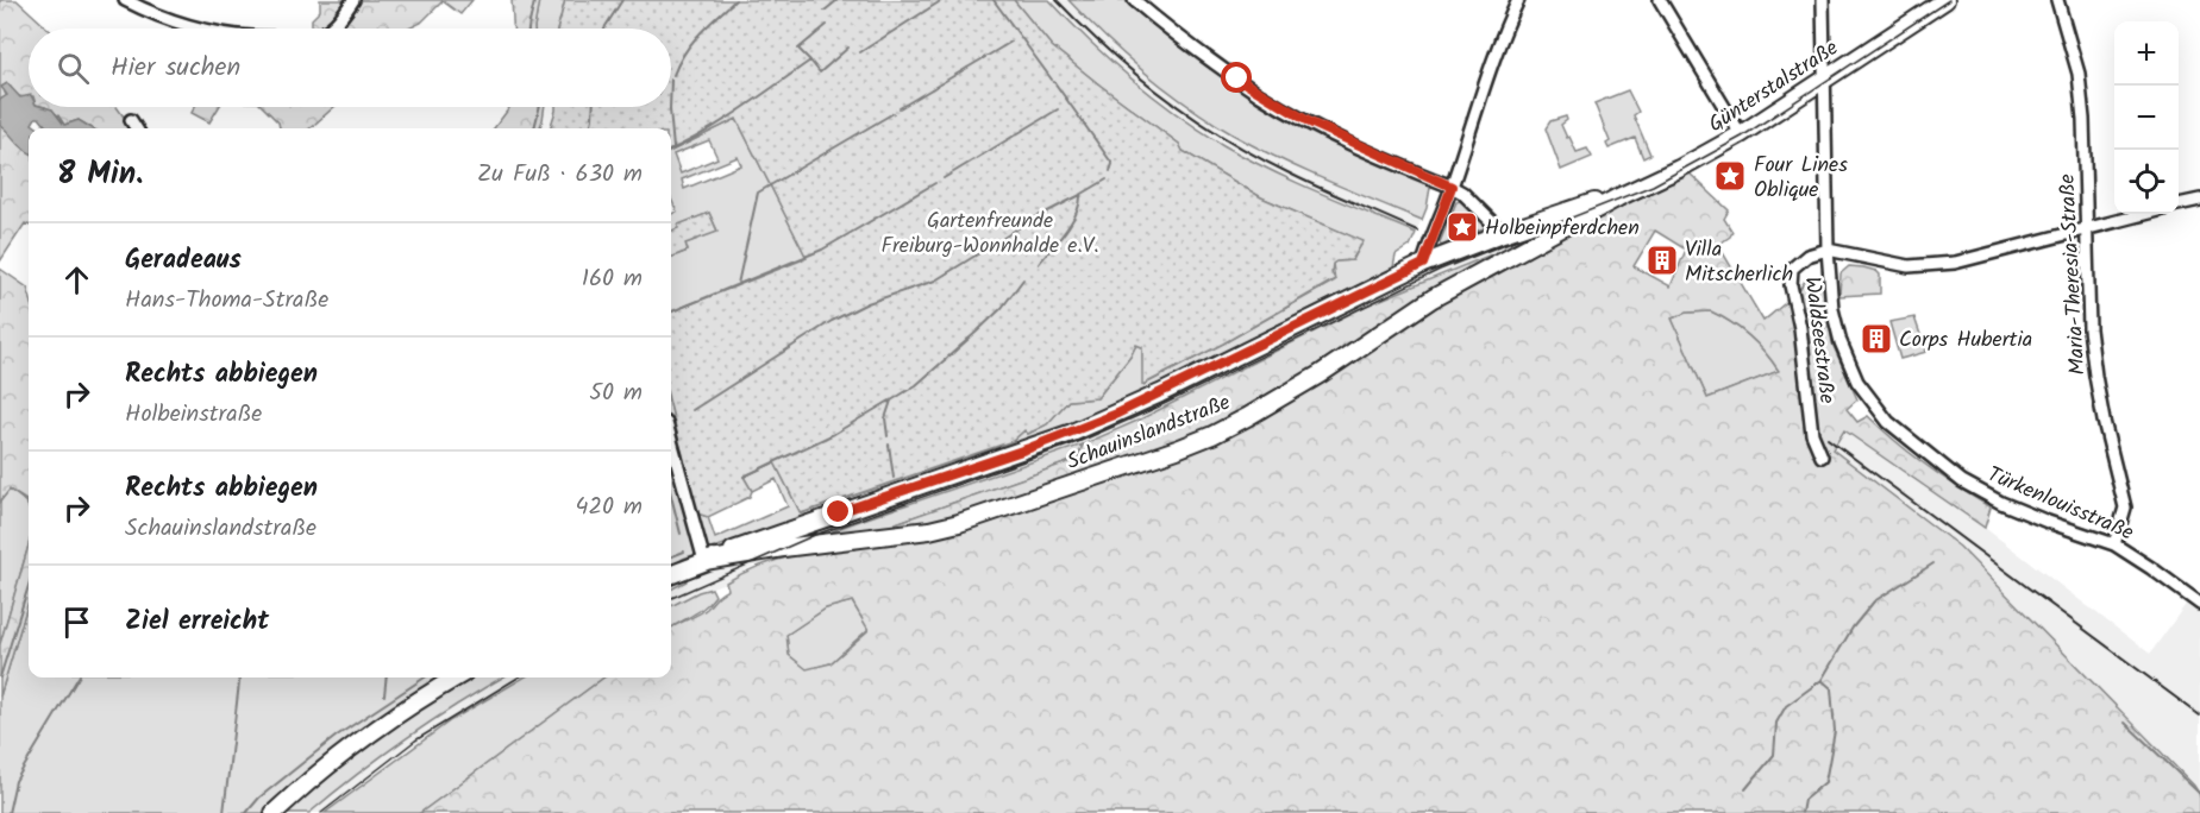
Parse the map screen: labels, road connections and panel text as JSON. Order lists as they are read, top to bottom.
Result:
{
  "streets": {
    "main road": ["Günterstalstraße", "Schauinslandstraße"],
    "street": ["Maria-Theresia-Straße", "Waldseestraße", "Türkenlouisstraße"]
  },
  "crossings": [
    ["Günterstalstraße", "Schauinslandstraße"],
    ["Günterstalstraße", "Türkenlouisstraße"],
    ["Maria-Theresia-Straße", "Türkenlouisstraße"],
    ["Waldseestraße", "Türkenlouisstraße"]
  ],
  "parks": ["Gartenfreunde Freiburg-Wonnhalde e.V."],
  "places": {
    "place": ["Four Lines Oblique", "Holbeinpferdchen"],
    "building": ["Villa Mitscherlich", "Corps Hubertia"]
  },
  "page": {
    "map_buttons": ["+", "−"],
    "search": "Hier suchen",
    "heading": ["8 Min.", "Zu Fuß · 630 m"],
    "list": [
      ["Geradeaus", "Hans-Thoma-Straße", "160 m"],
      ["Rechts abbiegen", "Holbeinstraße", "50 m"],
      ["Rechts abbiegen", "Schauinslandstraße", "420 m"],
      "Ziel erreicht"
    ]
  }
}
